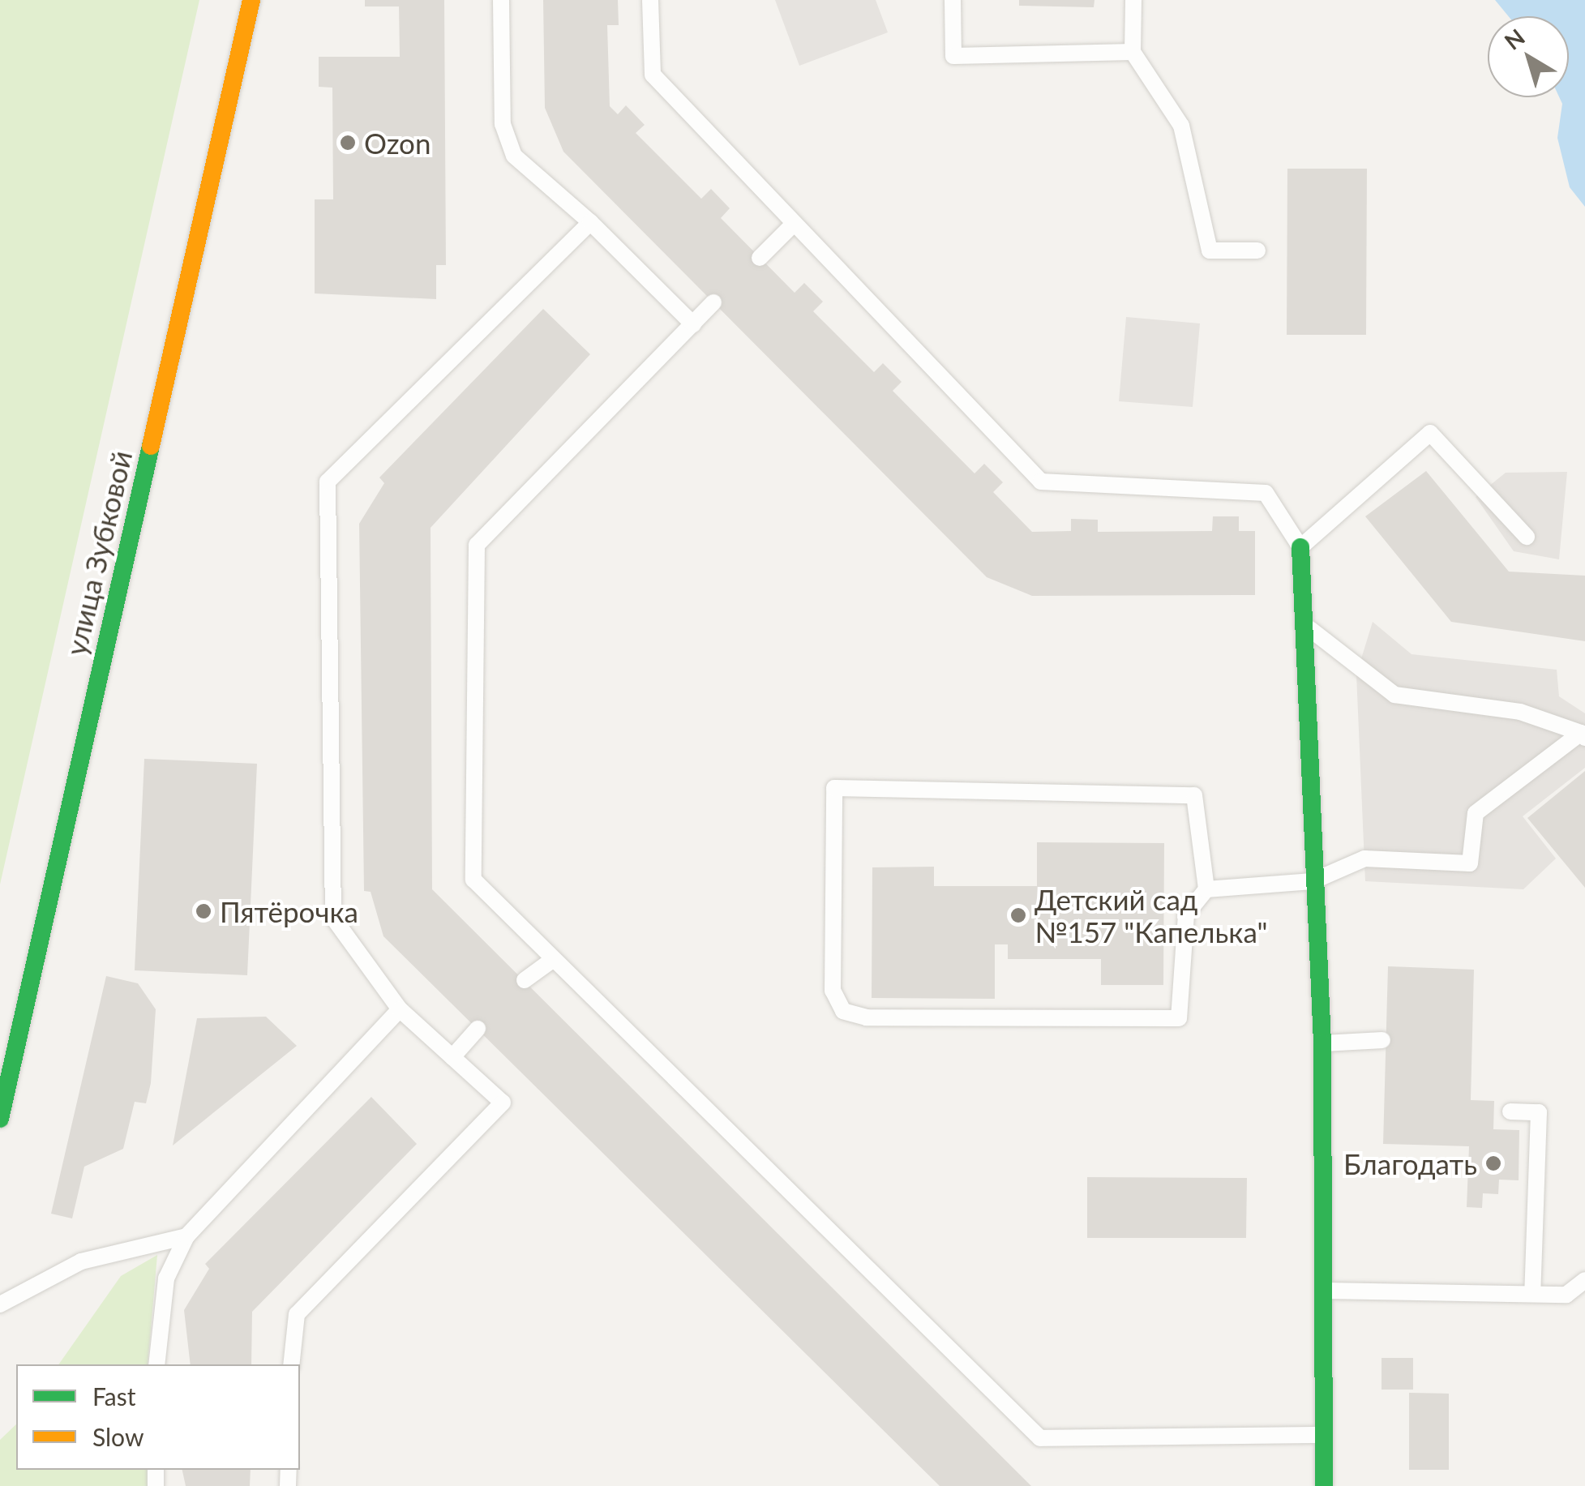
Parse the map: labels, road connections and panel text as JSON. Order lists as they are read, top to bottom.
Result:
{
  "streets": {
    "street": ["улица Зубковой"]
  },
  "places": [
    "Ozon",
    "Пятёрочка",
    "Детский сад №157 \"Капелька\"",
    "Благодать"
  ],
  "legend": ["Fast", "Slow"],
  "north": "top left"
}
